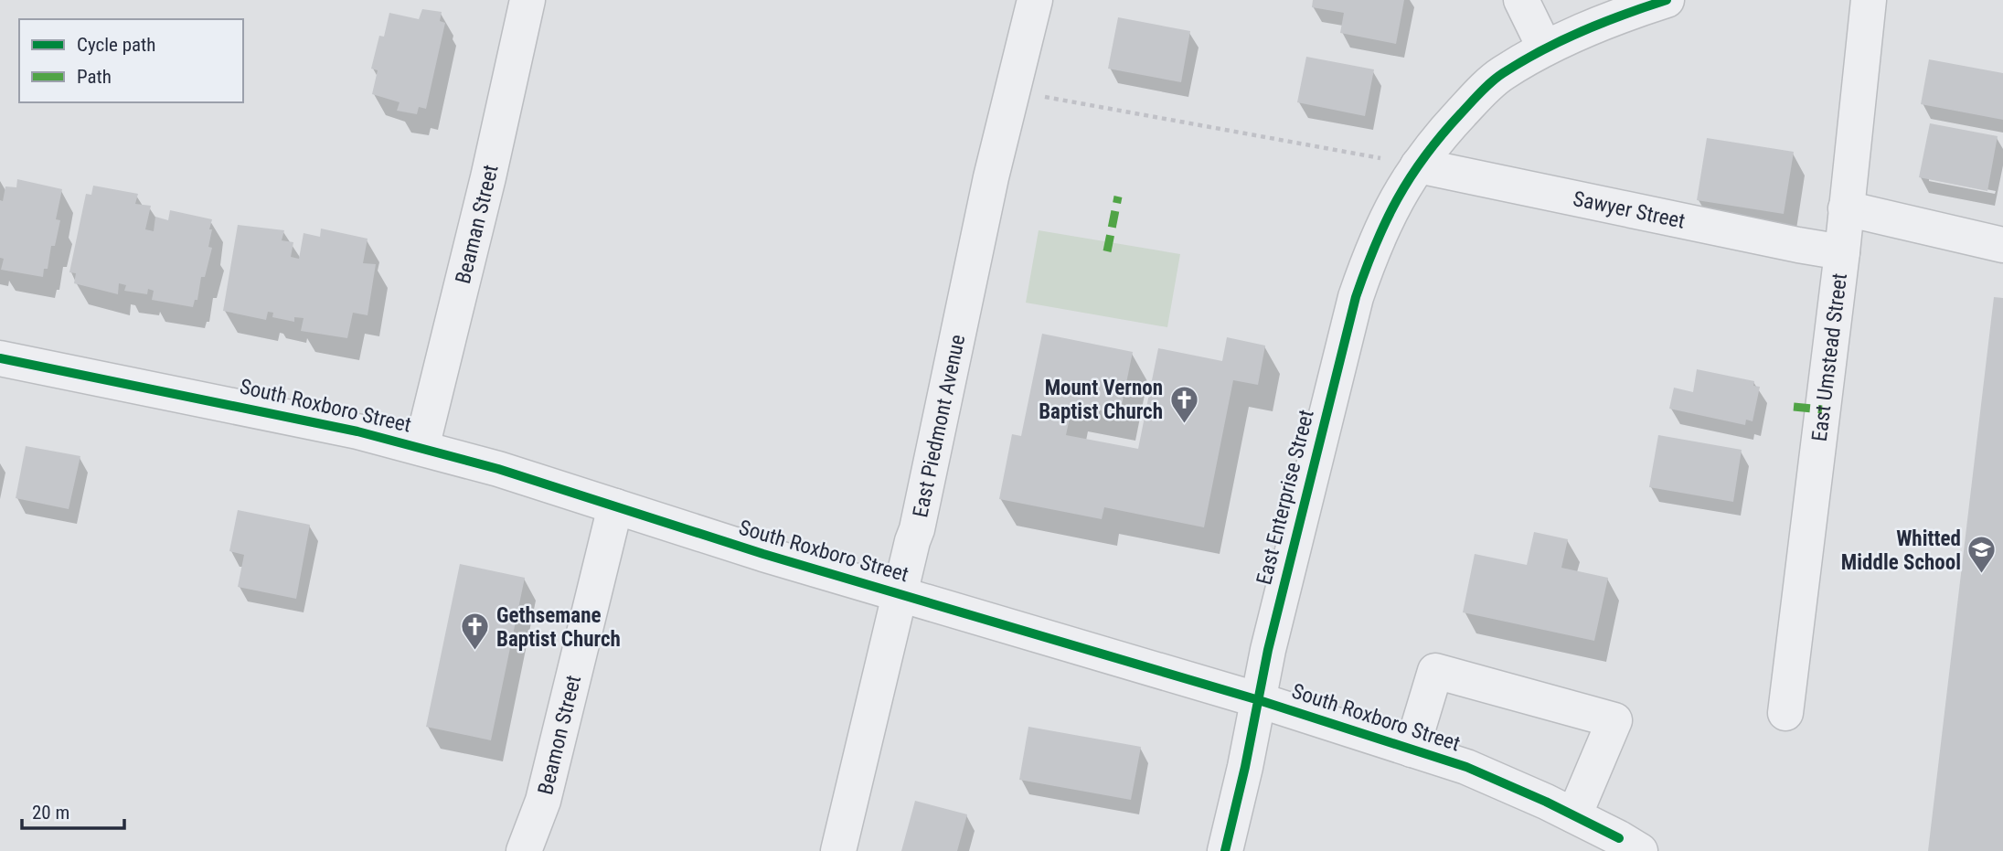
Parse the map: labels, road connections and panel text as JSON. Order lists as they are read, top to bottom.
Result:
{
  "streets": {
    "street": [
      "Sawyer Street",
      "Beaman Street",
      "East Umstead Street",
      "South Roxboro Street",
      "East Piedmont Avenue",
      "East Enterprise Street",
      "Beamon Street"
    ]
  },
  "crossings": [
    ["Sawyer Street", "East Umstead Street"],
    ["Sawyer Street", "East Enterprise Street"],
    ["Beaman Street", "South Roxboro Street"],
    ["South Roxboro Street", "East Piedmont Avenue"],
    ["South Roxboro Street", "East Enterprise Street"],
    ["South Roxboro Street", "Beamon Street"]
  ],
  "places": {
    "church": ["Mount Vernon Baptist Church", "Gethsemane Baptist Church"],
    "school or university": ["Whitted Middle School"]
  },
  "legend": ["Cycle path", "Path"],
  "scale_bar": "20 m"
}
